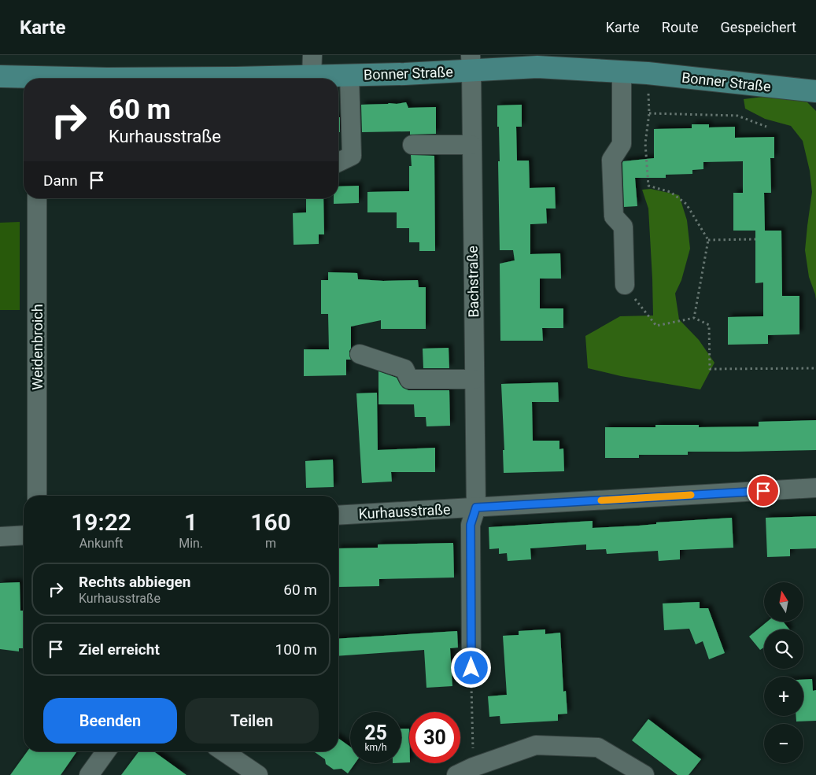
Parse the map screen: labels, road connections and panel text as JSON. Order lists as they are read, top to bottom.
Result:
{
  "streets": {
    "main road": ["Bonner Straße"],
    "street": ["Bachstraße", "Weidenbroich", "Kurhausstraße"]
  },
  "crossings": [
    ["Bonner Straße", "Bachstraße"],
    ["Bachstraße", "Kurhausstraße"]
  ],
  "north": "top",
  "page": {
    "header": "Karte",
    "nav": ["Karte", "Route", "Gespeichert"],
    "turn": ["60 m", "Kurhausstraße"],
    "then": "Dann",
    "eta": [
      "19:22",
      "Ankunft",
      "1",
      "Min.",
      "160",
      "m"
    ],
    "list": [
      {
        "name": "Rechts abbiegen",
        "note": "Kurhausstraße",
        "value": "60 m"
      },
      {
        "name": "Ziel erreicht",
        "value": "100 m"
      }
    ],
    "map_buttons": ["+", "−"],
    "buttons": ["Beenden", "Teilen"],
    "speed": "25 km/h",
    "limit": "30"
  }
}
